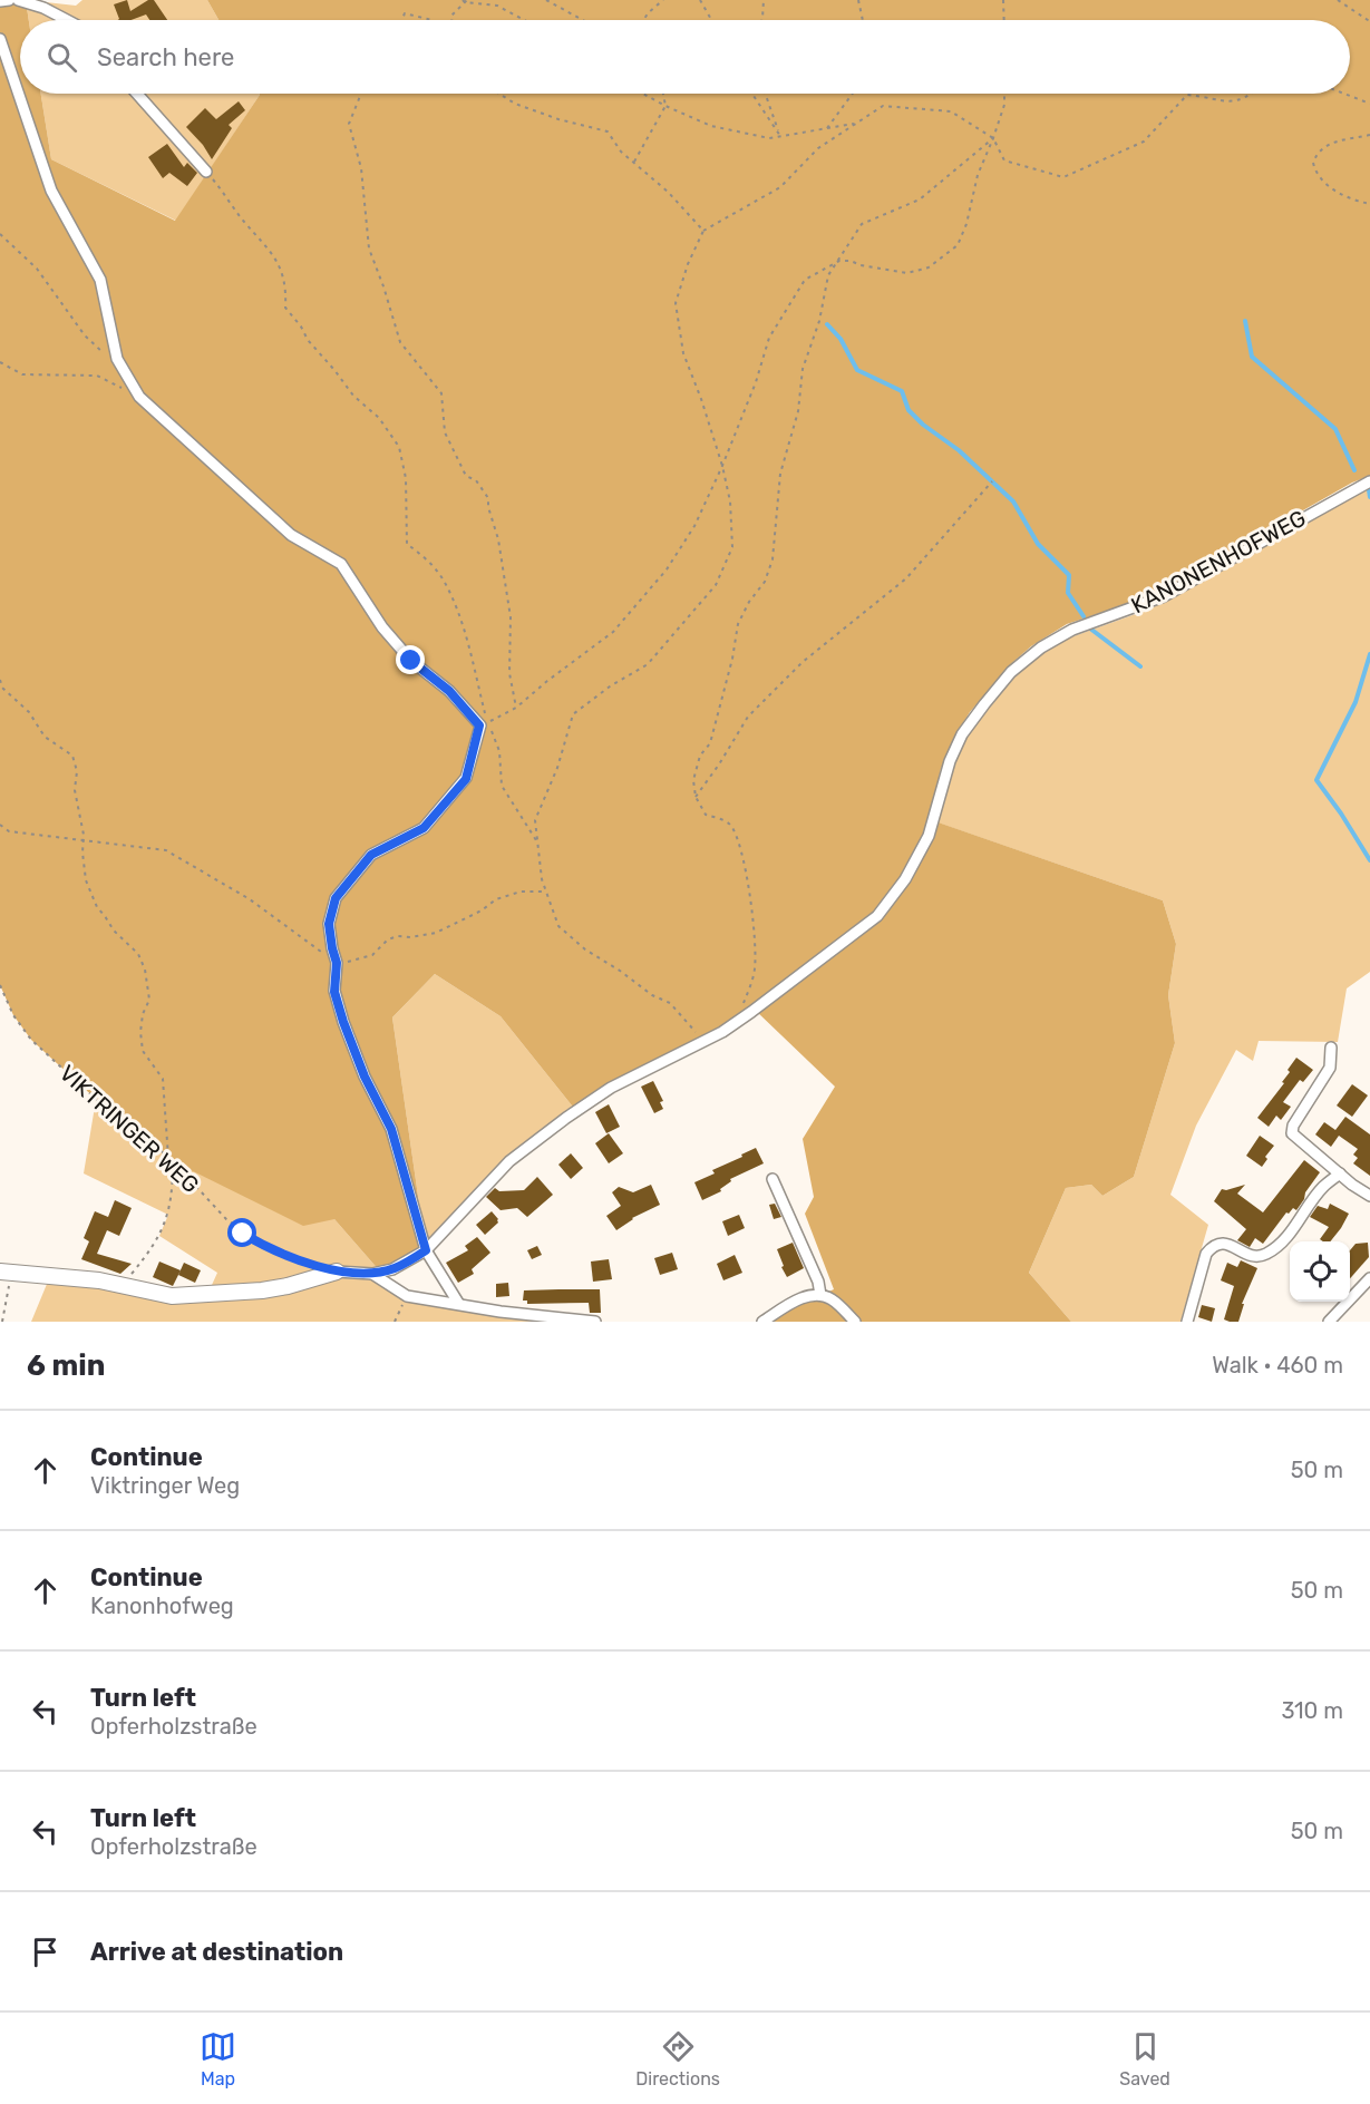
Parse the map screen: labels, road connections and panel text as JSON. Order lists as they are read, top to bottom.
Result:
{
  "streets": {
    "street": ["KANONENHOFWEG"],
    "path": ["VIKTRINGER WEG"]
  },
  "page": {
    "search": "Search here",
    "heading": ["6 min", "Walk · 460 m"],
    "list": [
      ["Continue", "Viktringer Weg", "50 m"],
      ["Continue", "Kanonhofweg", "50 m"],
      ["Turn left", "Opferholzstraße", "310 m"],
      ["Turn left", "Opferholzstraße", "50 m"],
      "Arrive at destination"
    ],
    "nav": ["Map", "Directions", "Saved"]
  }
}
